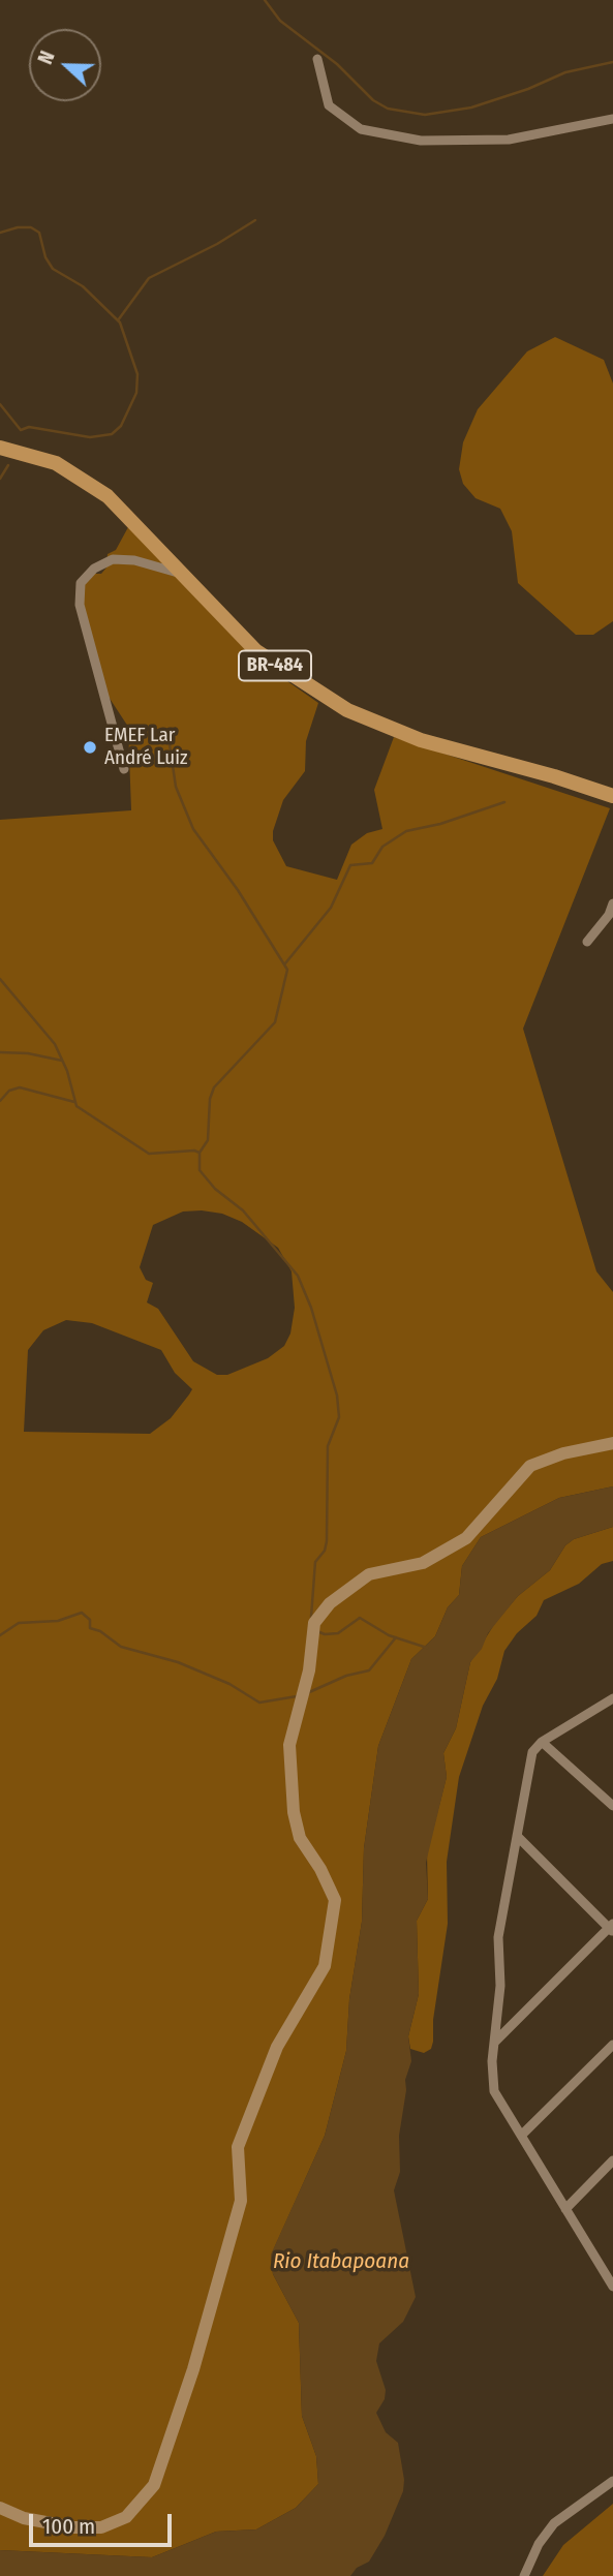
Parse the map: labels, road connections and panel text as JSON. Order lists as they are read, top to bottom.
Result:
{
  "streets": {
    "main road": ["BR-484"]
  },
  "water": ["Rio Itabapoana"],
  "places": ["EMEF Lar André Luiz"],
  "scale_bar": "100 m",
  "north": "left"
}
